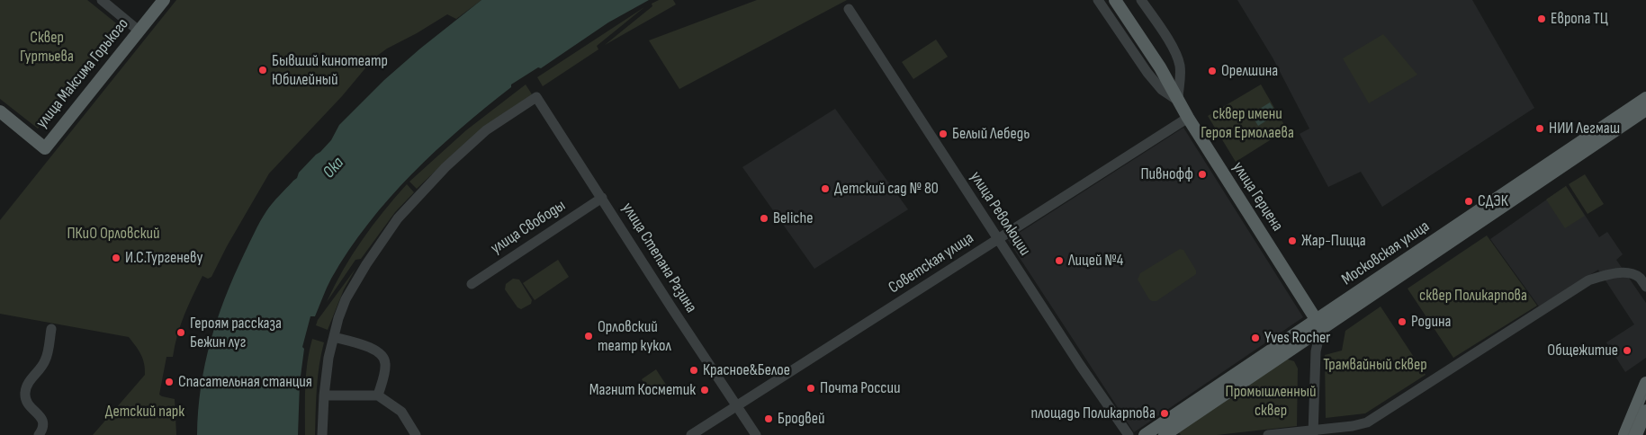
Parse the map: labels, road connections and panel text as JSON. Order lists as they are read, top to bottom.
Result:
{
  "streets": {
    "main road": ["улица Максима Горького", "улица Герцена", "Московская улица"],
    "street": [
      "улица Революции",
      "улица Свободы",
      "улица Степана Разина",
      "Советская улица"
    ]
  },
  "crossings": [
    ["улица Герцена", "Московская улица"],
    ["улица Герцена", "Советская улица"],
    ["улица Революции", "Советская улица"],
    ["улица Свободы", "улица Степана Разина"],
    ["улица Степана Разина", "Советская улица"]
  ],
  "water": ["Ока"],
  "parks": [
    "Сквер Гуртьева",
    "сквер имени Героя Ермолаева",
    "ПКиО Орловский",
    "сквер Поликарпова",
    "Трамвайный сквер",
    "Промышленный сквер",
    "Детский парк"
  ],
  "places": [
    "Европа ТЦ",
    "Бывший кинотеатр Юбилейный",
    "Орелшина",
    "НИИ Легмаш",
    "Белый Лебедь",
    "Пивнофф",
    "Детский сад № 80",
    "СДЭК",
    "Beliche",
    "Жар-Пицца",
    "И.С.Тургеневу",
    "Лицей №4",
    "Родина",
    "Героям рассказа Бежин луг",
    "Орловский театр кукол",
    "Yves Rocher",
    "Общежитие",
    "Красное&Белое",
    "Спасательная станция",
    "Почта России",
    "Магнит Косметик",
    "площадь Поликарпова",
    "Бродвей"
  ]
}
